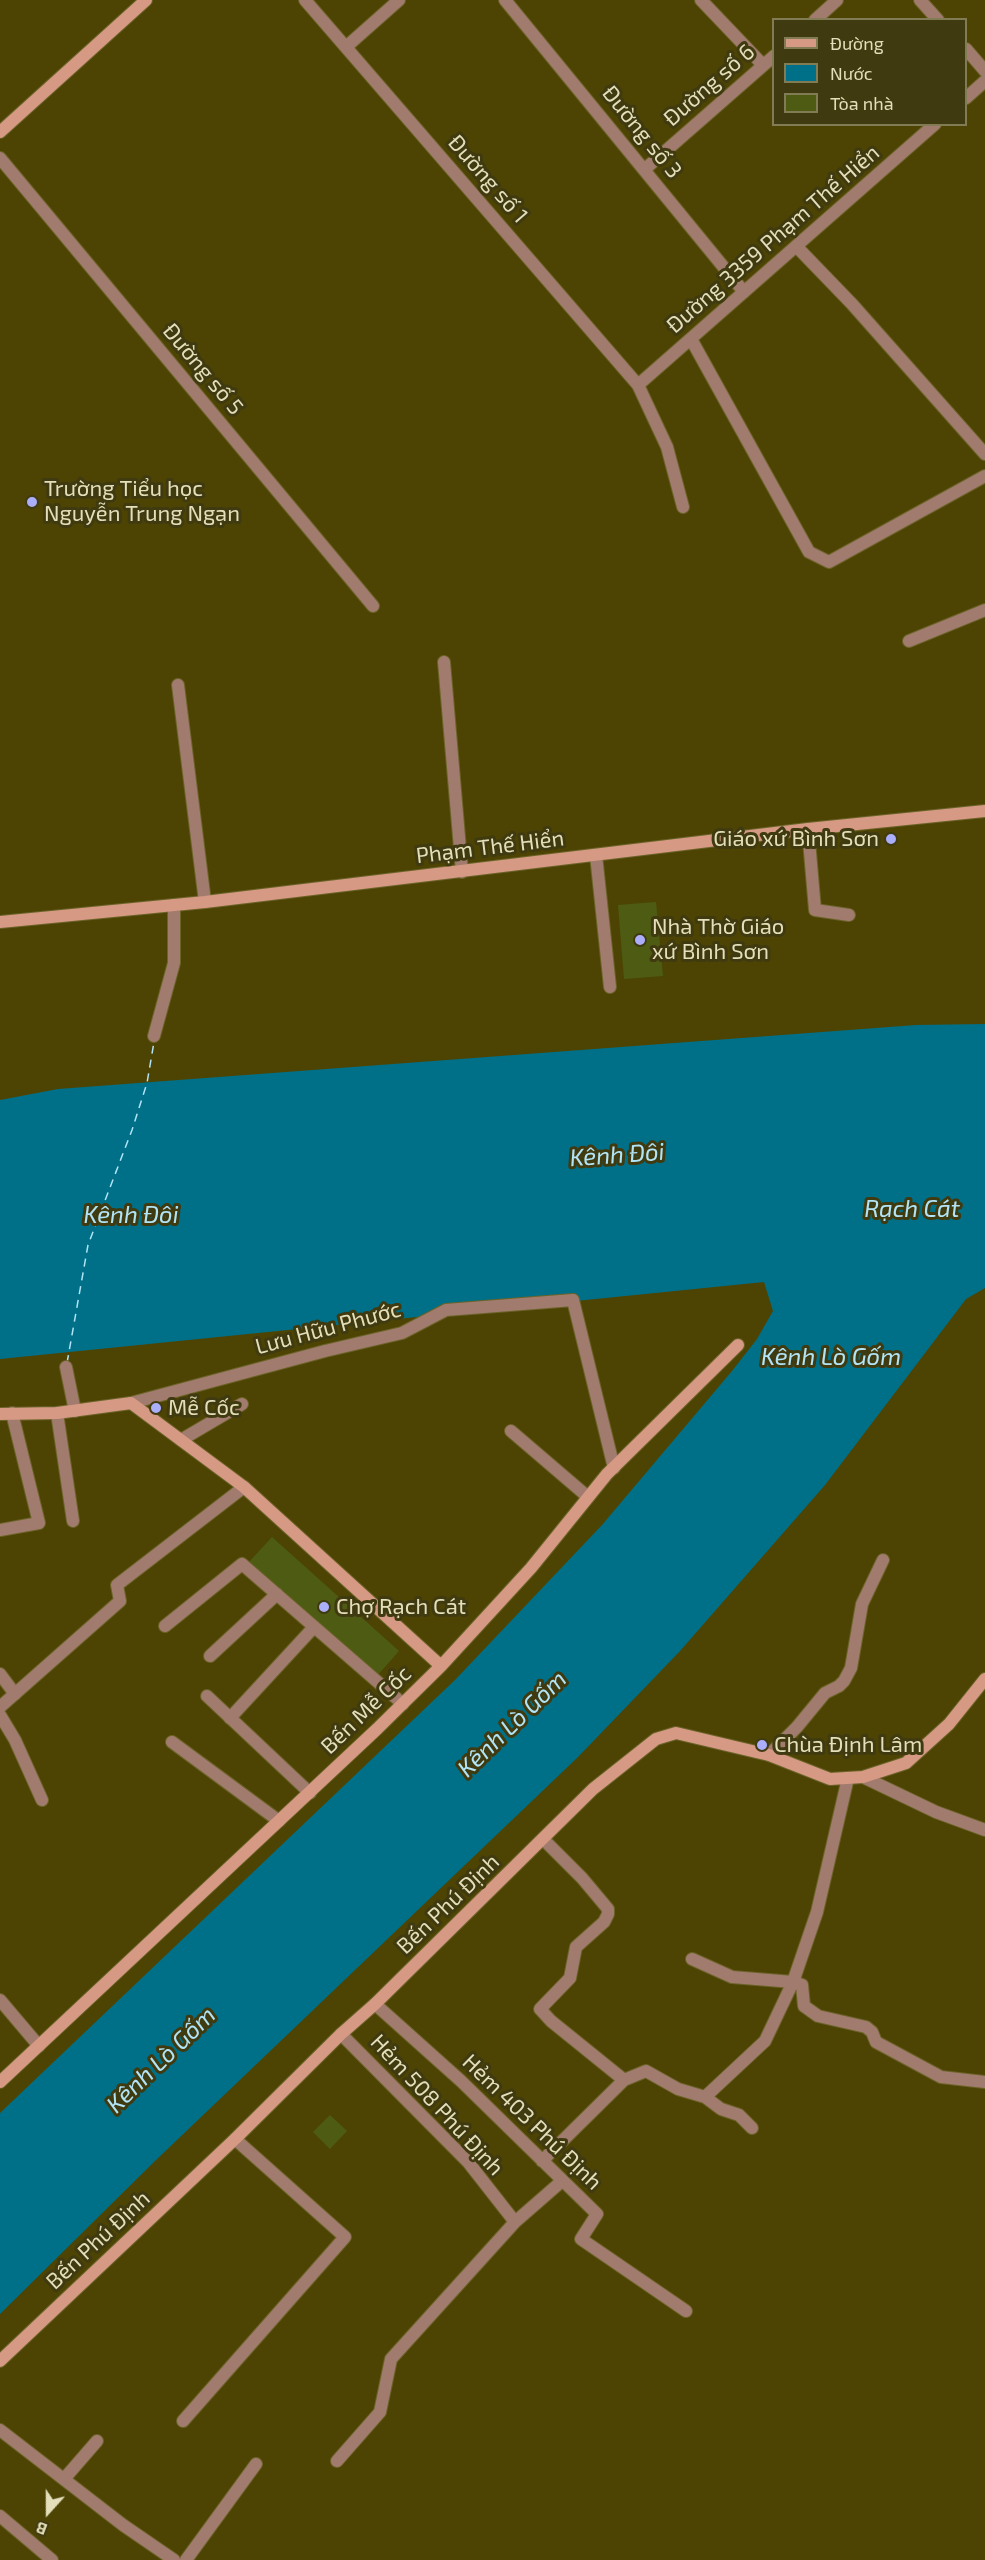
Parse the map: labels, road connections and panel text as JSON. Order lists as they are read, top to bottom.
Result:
{
  "streets": {
    "street": [
      "Đường số 6",
      "Đường số 3",
      "Đường số 1",
      "Đường 3359 Phạm Thế Hiển",
      "Đường số 5",
      "Phạm Thế Hiển",
      "Lưu Hữu Phước",
      "Bến Mễ Cốc",
      "Bến Phú Định",
      "Hẻm 508 Phú Định",
      "Hẻm 403 Phú Định"
    ]
  },
  "crossings": [
    ["Đường số 6", "Đường số 3"],
    ["Đường số 3", "Đường 3359 Phạm Thế Hiển"],
    ["Đường số 1", "Đường 3359 Phạm Thế Hiển"],
    ["Lưu Hữu Phước", "Bến Mễ Cốc"],
    ["Bến Phú Định", "Hẻm 508 Phú Định"],
    ["Bến Phú Định", "Hẻm 403 Phú Định"]
  ],
  "water": ["Kênh Đôi", "Rạch Cát", "Kênh Lò Gốm"],
  "places": [
    "Trường Tiểu học Nguyễn Trung Ngạn",
    "Giáo xứ Bình Sơn",
    "Nhà Thờ Giáo xứ Bình Sơn",
    "Mễ Cốc",
    "Chợ Rạch Cát",
    "Chùa Định Lâm"
  ],
  "legend": ["Đường", "Nước", "Tòa nhà"],
  "north": "bottom"
}
